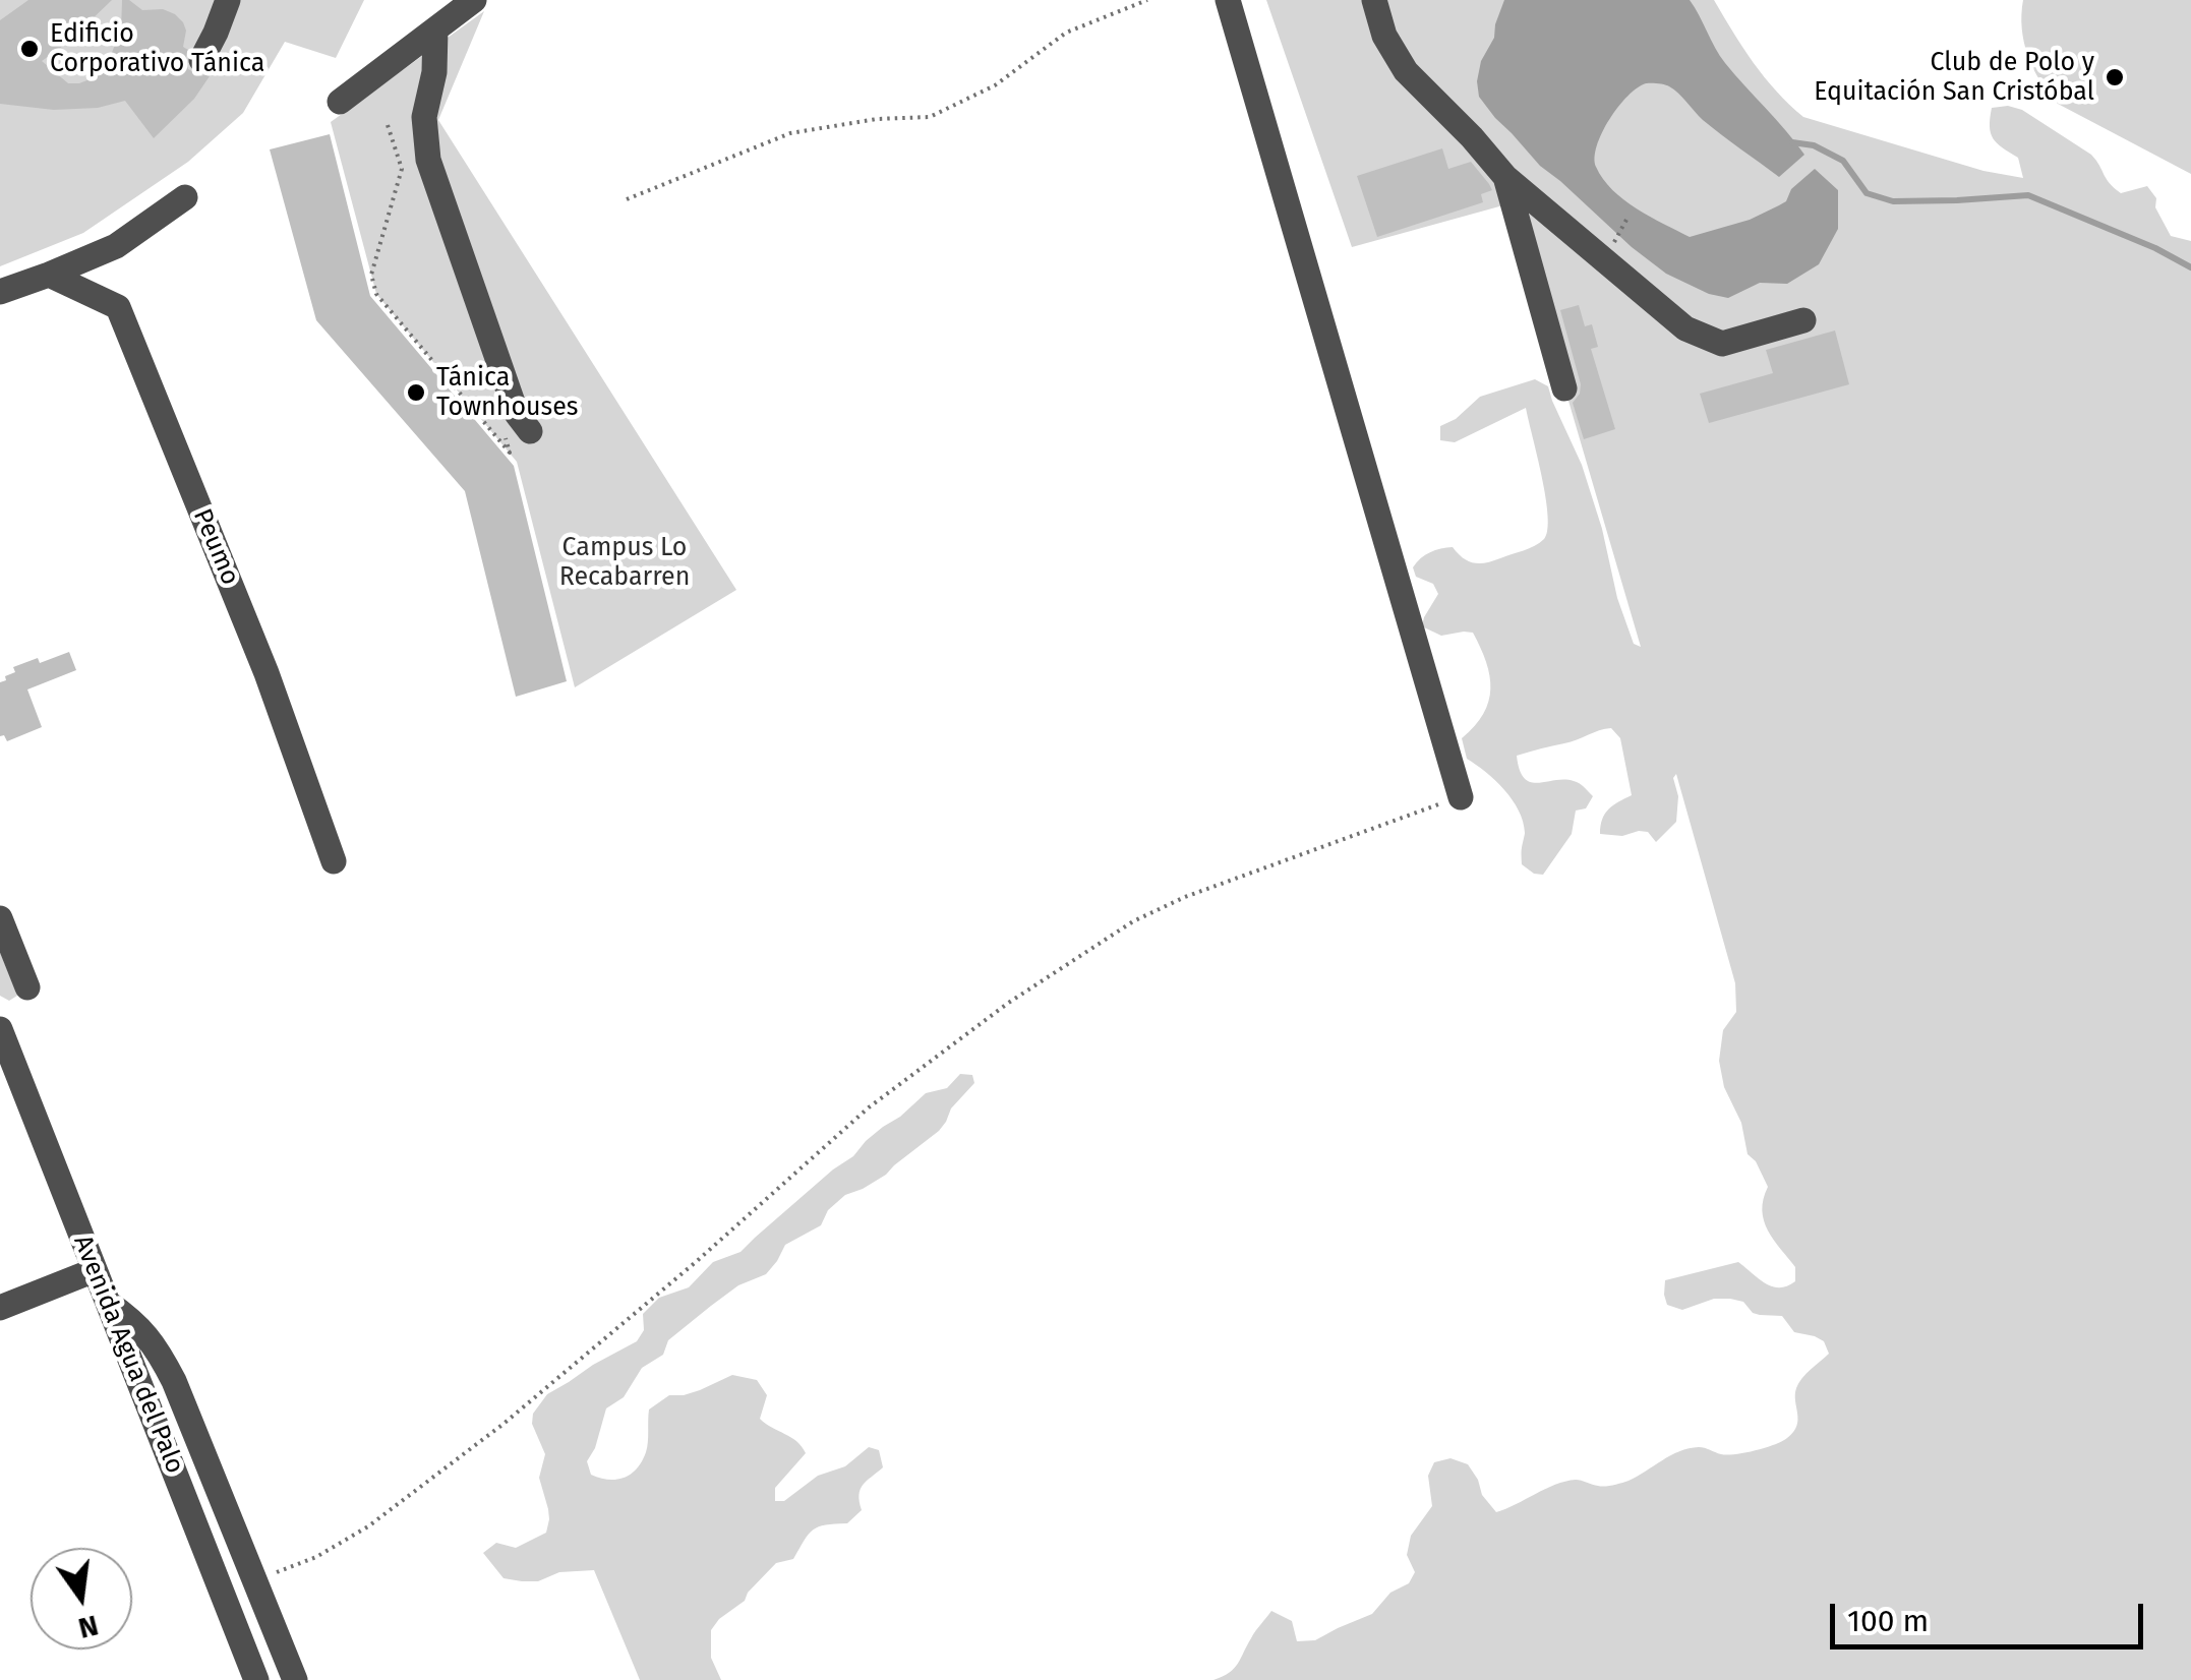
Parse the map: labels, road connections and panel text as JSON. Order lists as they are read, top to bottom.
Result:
{
  "streets": {
    "street": ["Peumo", "Avenida Agua del Palo"]
  },
  "parks": ["Campus Lo Recabarren"],
  "places": ["Edificio Corporativo Tánica", "Club de Polo y Equitación San Cristóbal", "Tánica Townhouses"],
  "scale_bar": "100 m",
  "north": "bottom"
}
